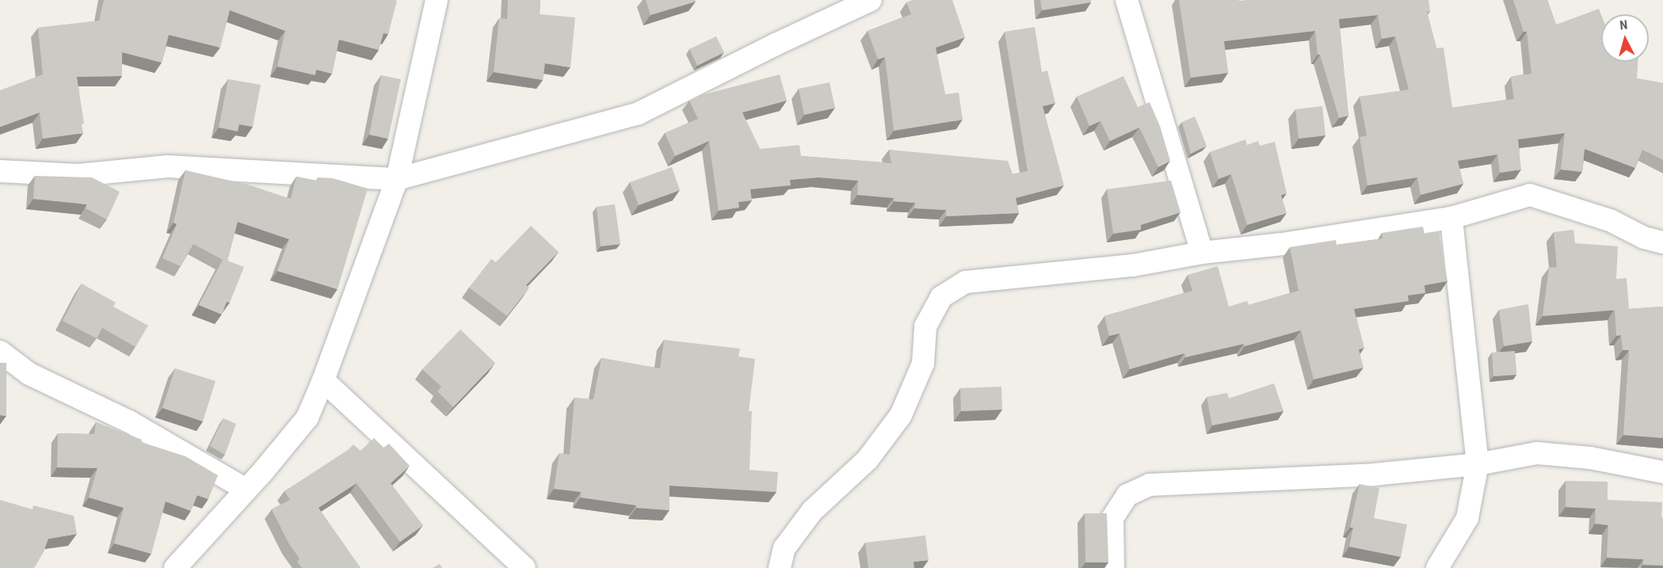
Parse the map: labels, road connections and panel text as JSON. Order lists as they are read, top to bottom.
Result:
{
  "north": "top"
}
